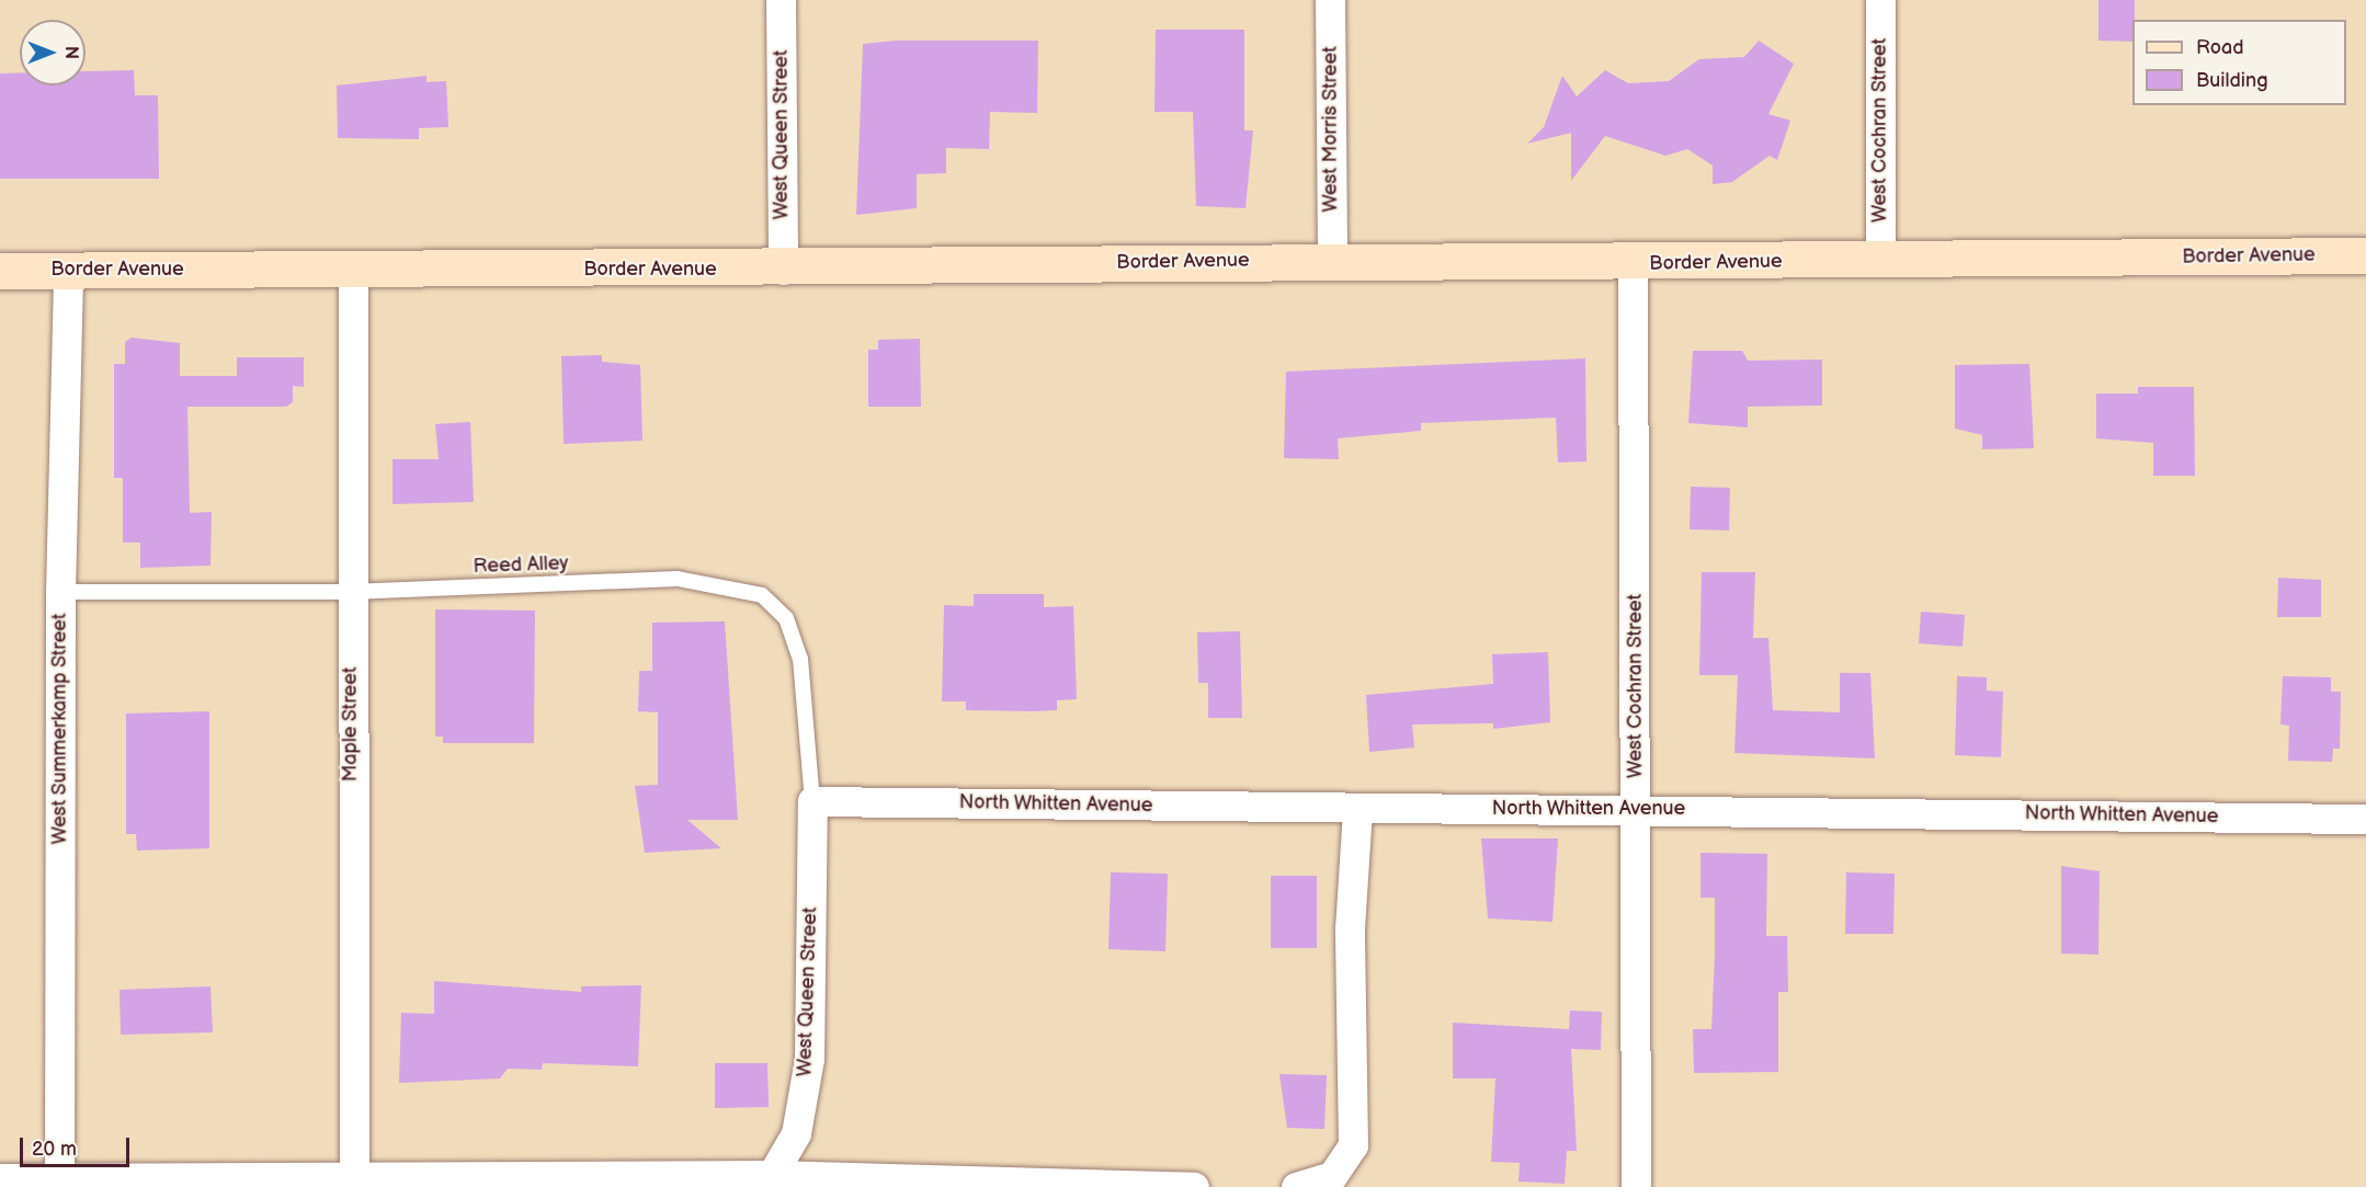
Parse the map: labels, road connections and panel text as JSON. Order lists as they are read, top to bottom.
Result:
{
  "streets": {
    "street": [
      "West Morris Street",
      "West Cochran Street",
      "West Queen Street",
      "Border Avenue",
      "Maple Street",
      "West Summerkamp Street",
      "North Whitten Avenue"
    ],
    "lane": ["Reed Alley"]
  },
  "crossings": [
    ["West Morris Street", "Border Avenue"],
    ["West Cochran Street", "Border Avenue"],
    ["West Cochran Street", "North Whitten Avenue"],
    ["West Queen Street", "Border Avenue"],
    ["West Queen Street", "Reed Alley"],
    ["West Queen Street", "North Whitten Avenue"],
    ["Border Avenue", "Maple Street"],
    ["Border Avenue", "West Summerkamp Street"],
    ["Reed Alley", "Maple Street"],
    ["Reed Alley", "West Summerkamp Street"],
    ["Reed Alley", "North Whitten Avenue"]
  ],
  "legend": ["Road", "Building"],
  "scale_bar": "20 m",
  "north": "right"
}
